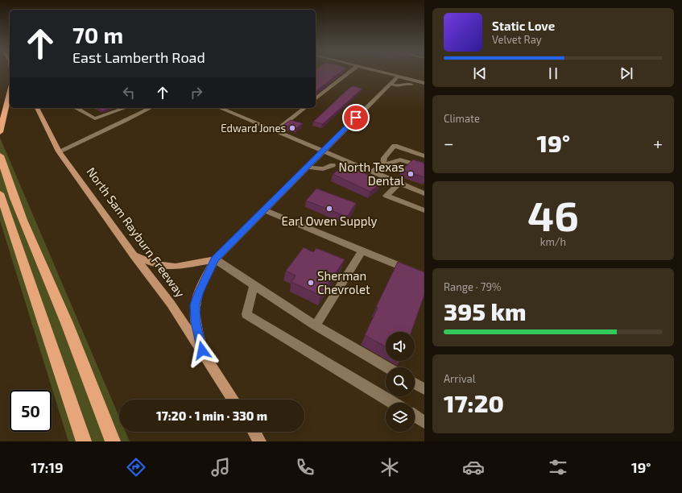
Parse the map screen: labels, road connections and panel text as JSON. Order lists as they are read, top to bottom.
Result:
{
  "streets": {
    "main road": ["North Sam Rayburn Freeway"]
  },
  "places": [
    "Edward Jones",
    "North Texas Dental",
    "Earl Owen Supply",
    "Sherman Chevrolet"
  ],
  "page": {
    "turn": ["70 m", "East Lamberth Road"],
    "song": ["Static Love", "Velvet Ray"],
    "tile": [
      "Climate",
      ["46", "km/h"],
      ["Range · 79%", "395 km"],
      ["Arrival", "17:20"]
    ],
    "heat": ["−", "19°", "+"],
    "limit": "50",
    "trip": "17:20 · 1 min · 330 m",
    "tabs": ["17:19", "19°"]
  }
}
